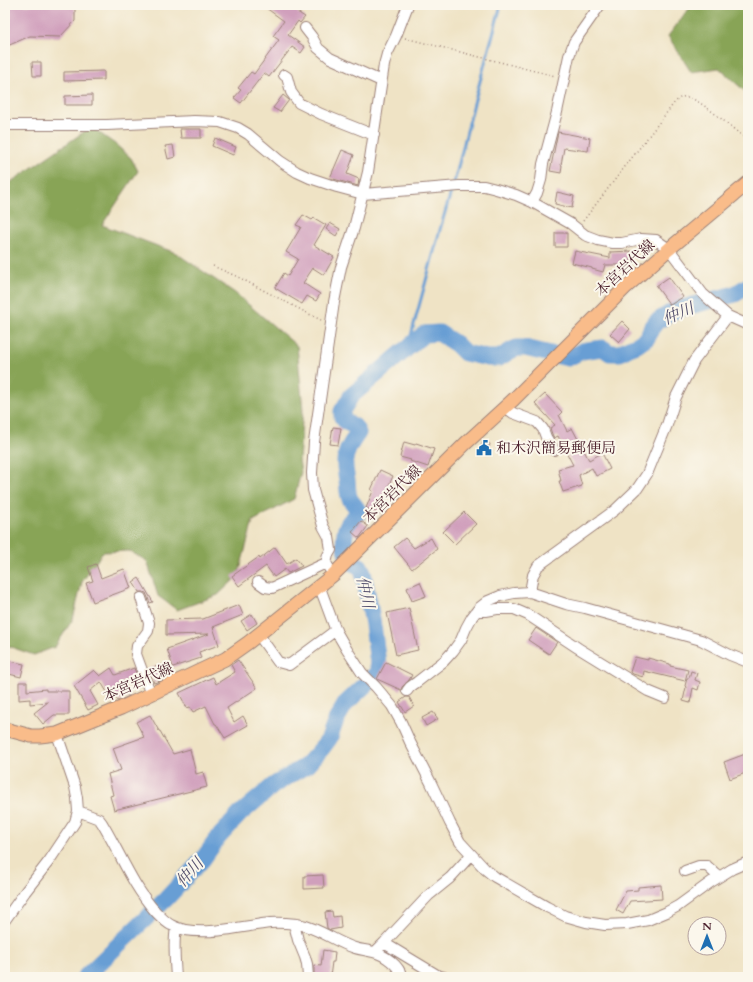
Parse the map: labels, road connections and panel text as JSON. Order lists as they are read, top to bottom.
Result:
{
  "streets": {
    "main road": ["本宮岩代線"]
  },
  "water": ["仲川"],
  "places": {
    "public building": ["和木沢簡易郵便局"]
  },
  "north": "top"
}
